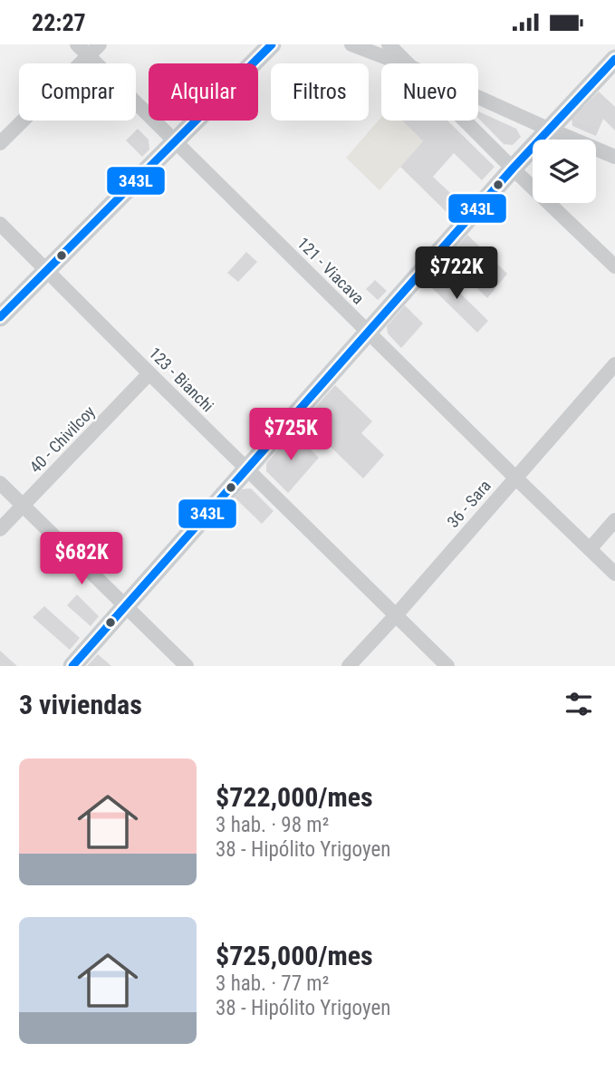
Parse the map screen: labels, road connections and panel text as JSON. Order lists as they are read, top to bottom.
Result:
{
  "streets": {
    "street": [
      "121 - Viacava",
      "123 - Bianchi",
      "40 - Chivilcoy",
      "36 - Sara"
    ]
  },
  "crossings": [
    ["121 - Viacava", "36 - Sara"],
    ["123 - Bianchi", "40 - Chivilcoy"],
    ["123 - Bianchi", "36 - Sara"]
  ],
  "lines": ["transit line 343L"],
  "page": {
    "status": "22:27",
    "chip": [
      "Comprar",
      "Alquilar",
      "Filtros",
      "Nuevo"
    ],
    "price": ["$722K", "$725K", "$682K"],
    "heading": "3 viviendas",
    "list": [
      {
        "name": "$722,000/mes",
        "note": "3 hab. · 98 m² · 38 - Hipólito Yrigoyen"
      },
      {
        "name": "$725,000/mes",
        "note": "3 hab. · 77 m² · 38 - Hipólito Yrigoyen"
      }
    ]
  }
}
